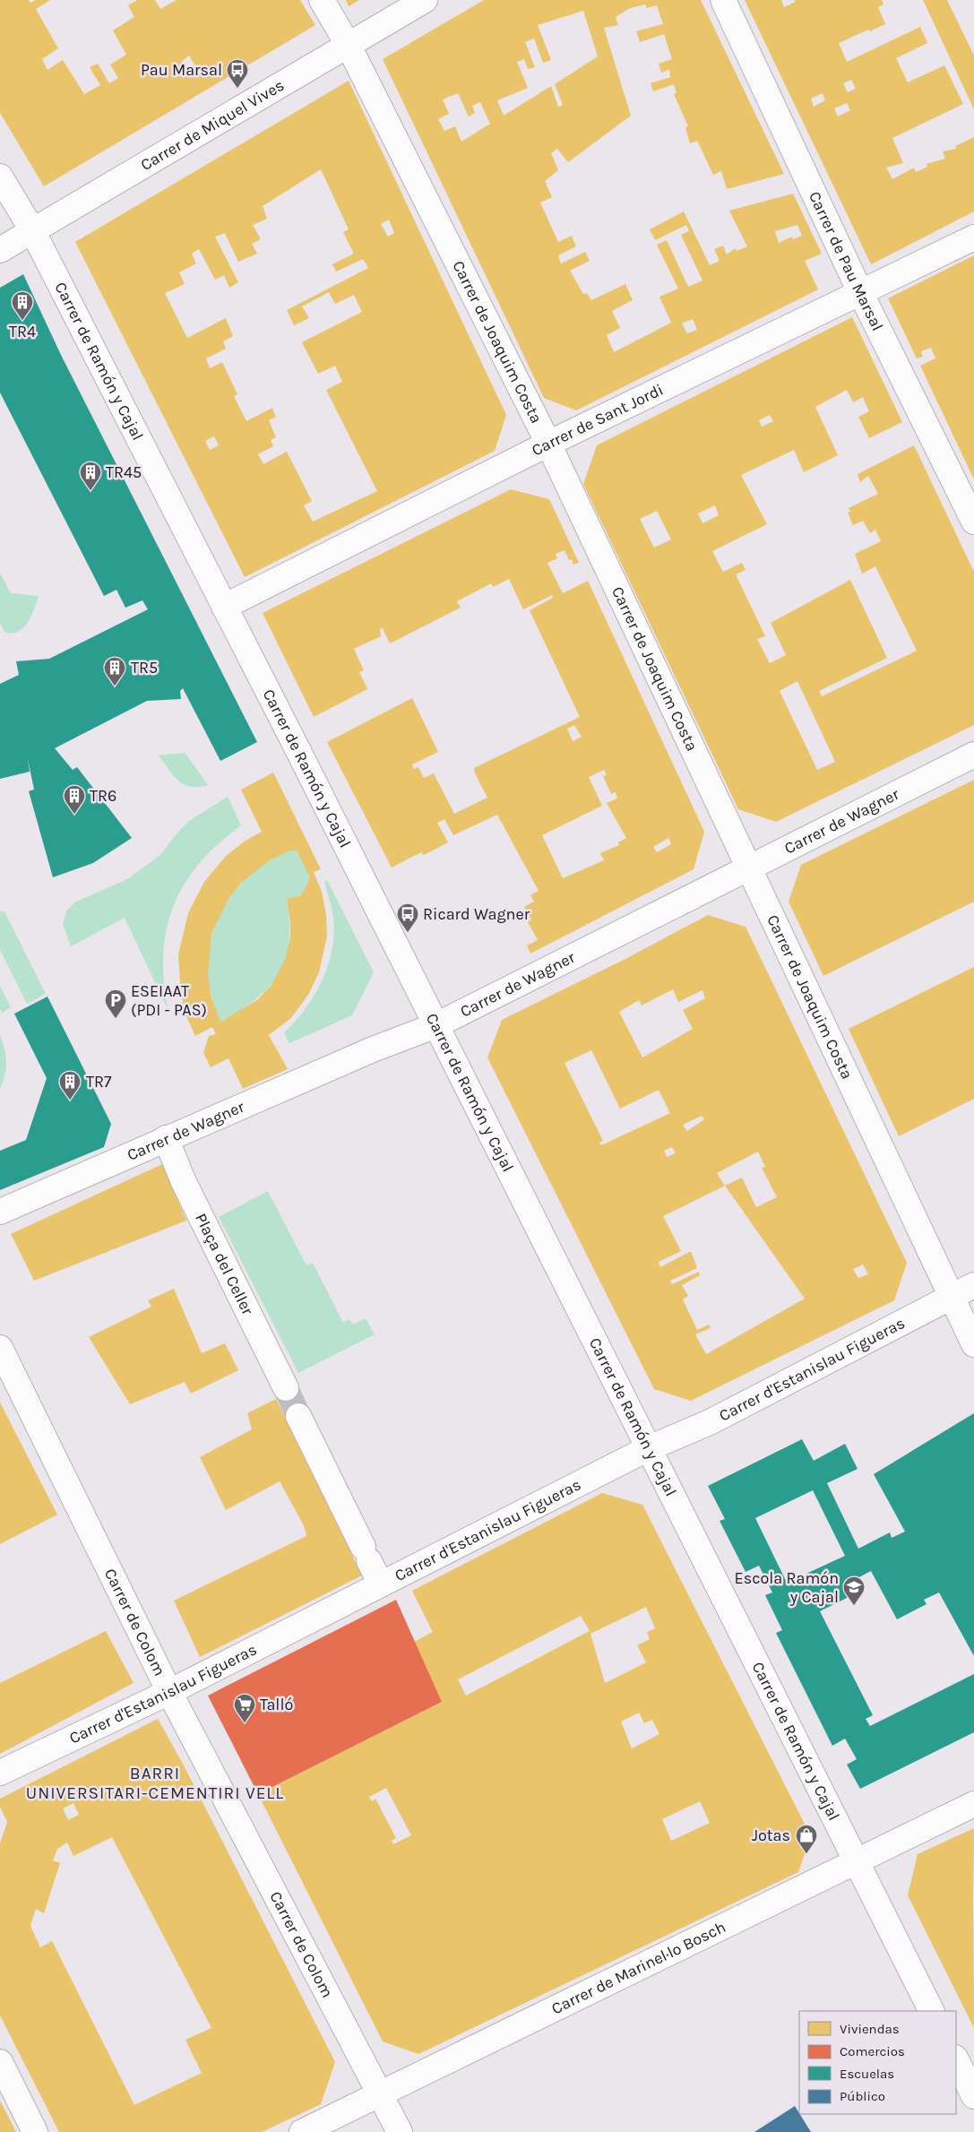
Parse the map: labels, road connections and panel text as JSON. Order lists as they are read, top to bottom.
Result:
{
  "streets": {
    "street": [
      "Carrer de Miquel Vives",
      "Carrer de Pau Marsal",
      "Carrer de Joaquim Costa",
      "Carrer de Ramón y Cajal",
      "Carrer de Sant Jordi",
      "Carrer de Wagner",
      "Plaça del Celler",
      "Carrer d'Estanislau Figueras",
      "Carrer de Colom",
      "Carrer de Marinel·lo Bosch"
    ]
  },
  "crossings": [
    ["Carrer de Miquel Vives", "Carrer de Joaquim Costa"],
    ["Carrer de Miquel Vives", "Carrer de Ramón y Cajal"],
    ["Carrer de Pau Marsal", "Carrer de Sant Jordi"],
    ["Carrer de Joaquim Costa", "Carrer de Sant Jordi"],
    ["Carrer de Joaquim Costa", "Carrer de Wagner"],
    ["Carrer de Joaquim Costa", "Carrer d'Estanislau Figueras"],
    ["Carrer de Ramón y Cajal", "Carrer de Sant Jordi"],
    ["Carrer de Ramón y Cajal", "Carrer de Wagner"],
    ["Carrer de Ramón y Cajal", "Carrer d'Estanislau Figueras"],
    ["Carrer de Ramón y Cajal", "Carrer de Marinel·lo Bosch"],
    ["Carrer de Wagner", "Plaça del Celler"],
    ["Carrer d'Estanislau Figueras", "Carrer de Colom"],
    ["Carrer de Colom", "Carrer de Marinel·lo Bosch"]
  ],
  "districts": ["BARRI UNIVERSITARI-CEMENTIRI VELL"],
  "places": {
    "bus stop": ["Pau Marsal", "Ricard Wagner"],
    "building": [
      "TR4",
      "TR45",
      "TR5",
      "TR6",
      "TR7"
    ],
    "parking": ["ESEIAAT (PDI - PAS)"],
    "school or university": ["Escola Ramón y Cajal"],
    "supermarket": ["Talló"],
    "shop": ["Jotas"]
  },
  "legend": [
    "Viviendas",
    "Comercios",
    "Escuelas",
    "Público"
  ]
}
